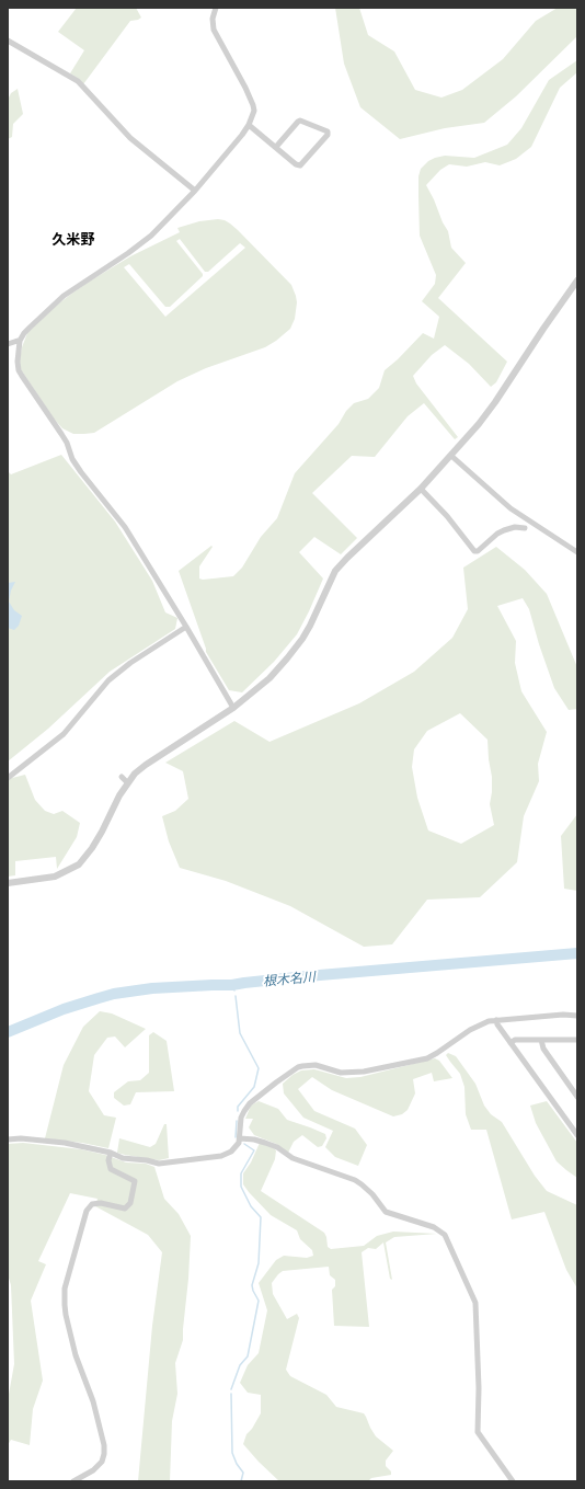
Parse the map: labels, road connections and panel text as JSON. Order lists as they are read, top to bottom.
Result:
{
  "districts": ["久米野"],
  "water": ["根木名川"]
}
